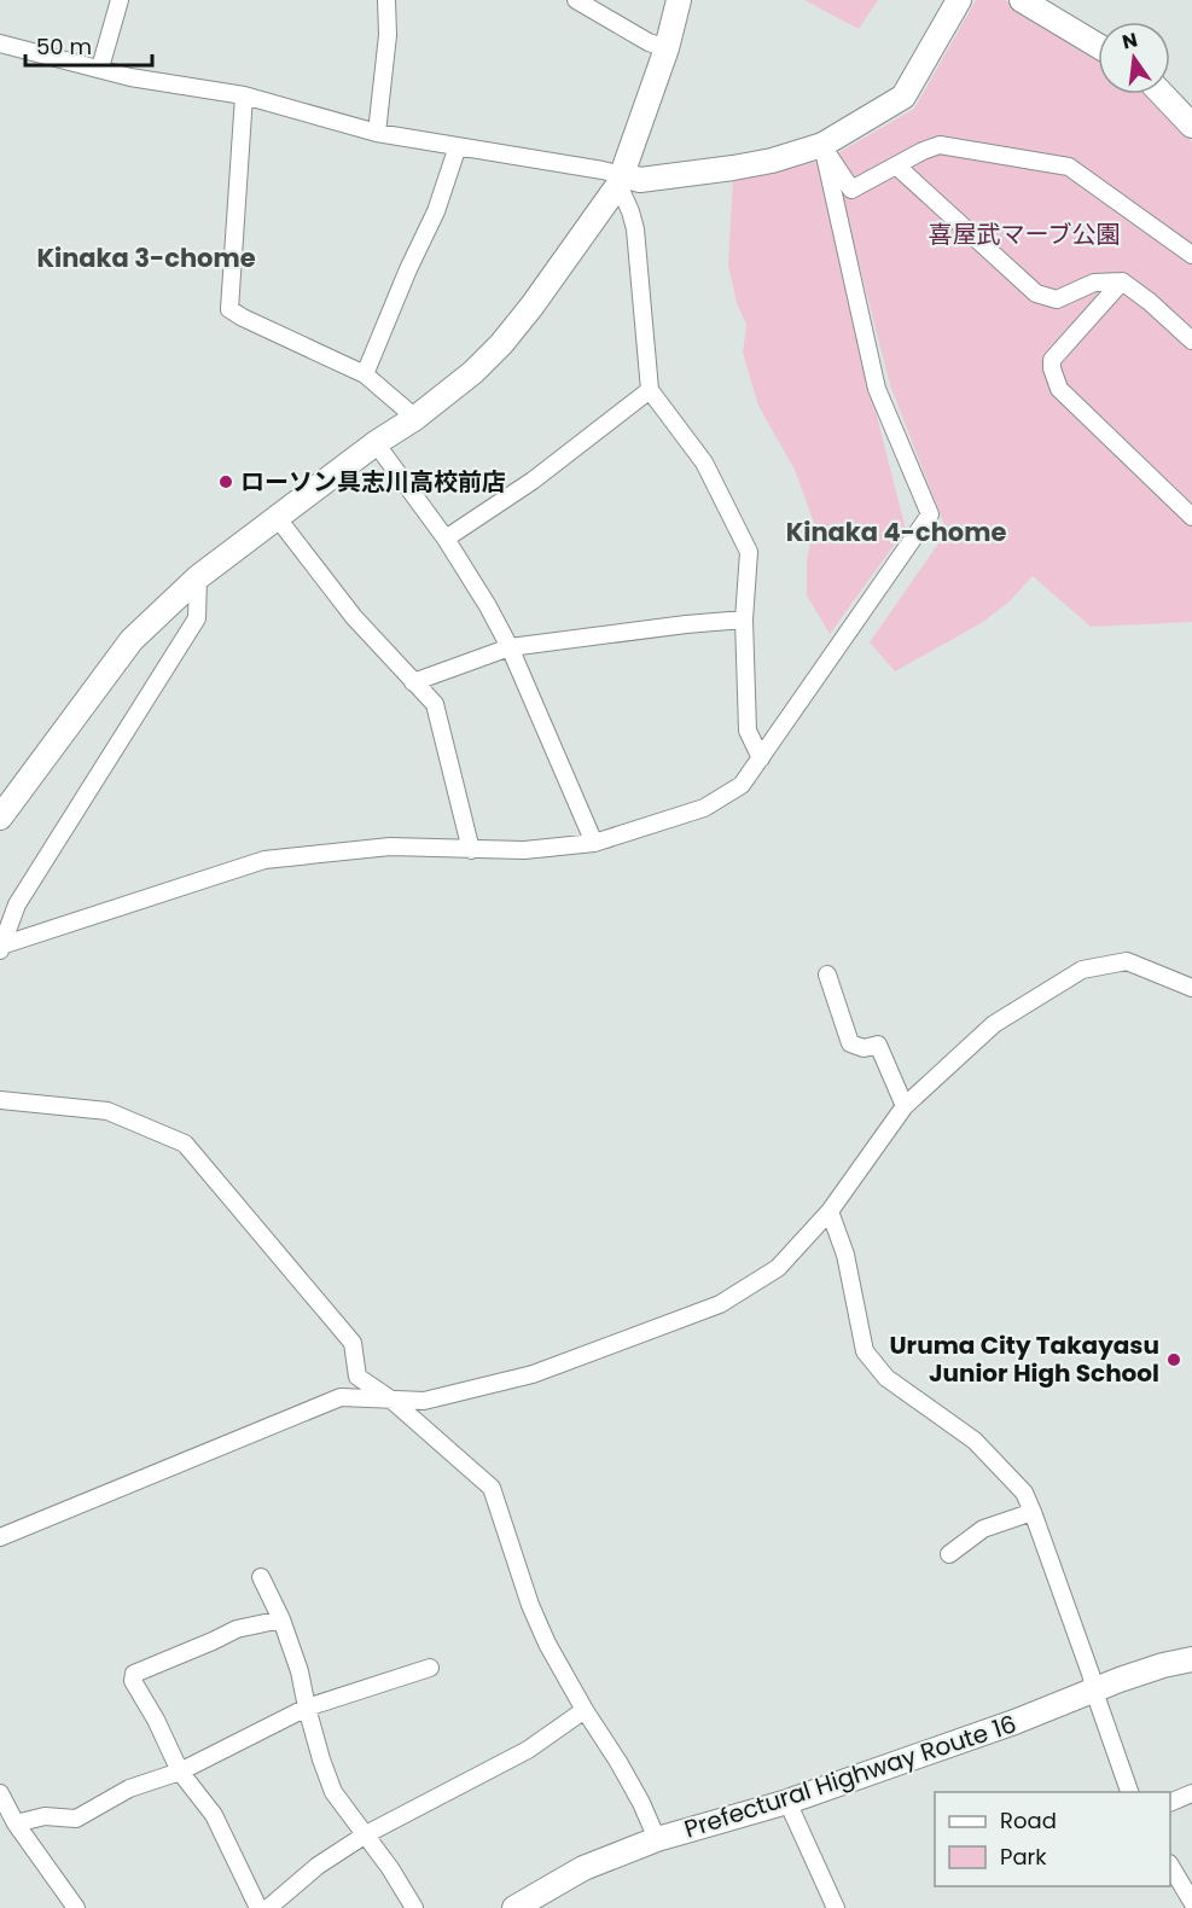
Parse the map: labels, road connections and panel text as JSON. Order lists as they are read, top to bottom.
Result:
{
  "streets": {
    "main road": ["Prefectural Highway Route 16"]
  },
  "districts": ["Kinaka 3-chome", "Kinaka 4-chome"],
  "parks": ["喜屋武マーブ公園"],
  "places": ["ローソン具志川高校前店", "Uruma City Takayasu Junior High School"],
  "legend": ["Road", "Park"],
  "scale_bar": "50 m",
  "north": "top"
}
